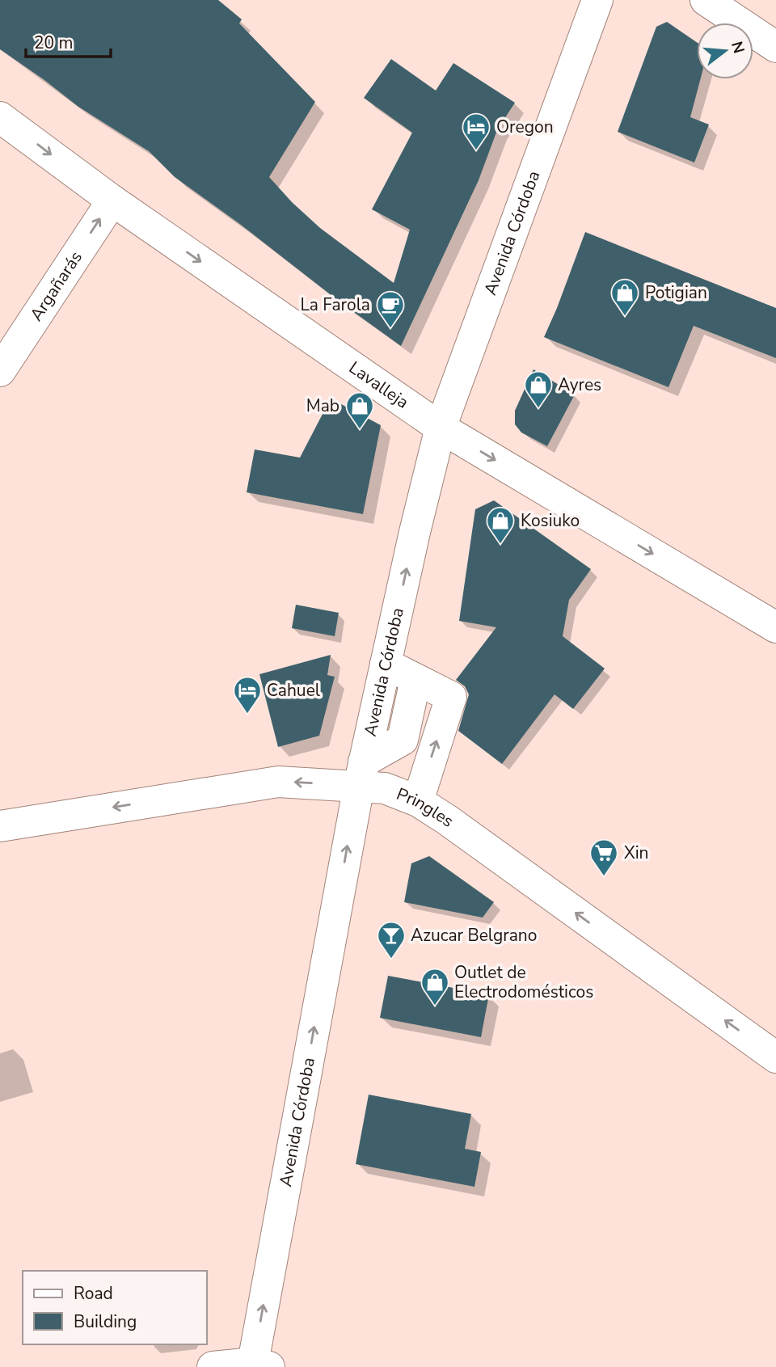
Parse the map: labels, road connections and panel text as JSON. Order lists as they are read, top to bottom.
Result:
{
  "streets": {
    "street": [
      "Avenida Córdoba",
      "Argañarás",
      "Lavalleja",
      "Pringles"
    ]
  },
  "crossings": [
    ["Avenida Córdoba", "Lavalleja"],
    ["Avenida Córdoba", "Pringles"],
    ["Argañarás", "Lavalleja"]
  ],
  "one_way": [
    "Avenida Córdoba",
    "Argañarás",
    "Lavalleja",
    "Pringles"
  ],
  "places": {
    "hotel": ["Oregon", "Cahuel"],
    "shop": [
      "Potigian",
      "Ayres",
      "Mab",
      "Kosiuko",
      "Outlet de Electrodomésticos"
    ],
    "cafe": ["La Farola"],
    "supermarket": ["Xin"],
    "bar": ["Azucar Belgrano"]
  },
  "legend": ["Road", "Building"],
  "scale_bar": "20 m",
  "north": "right"
}
